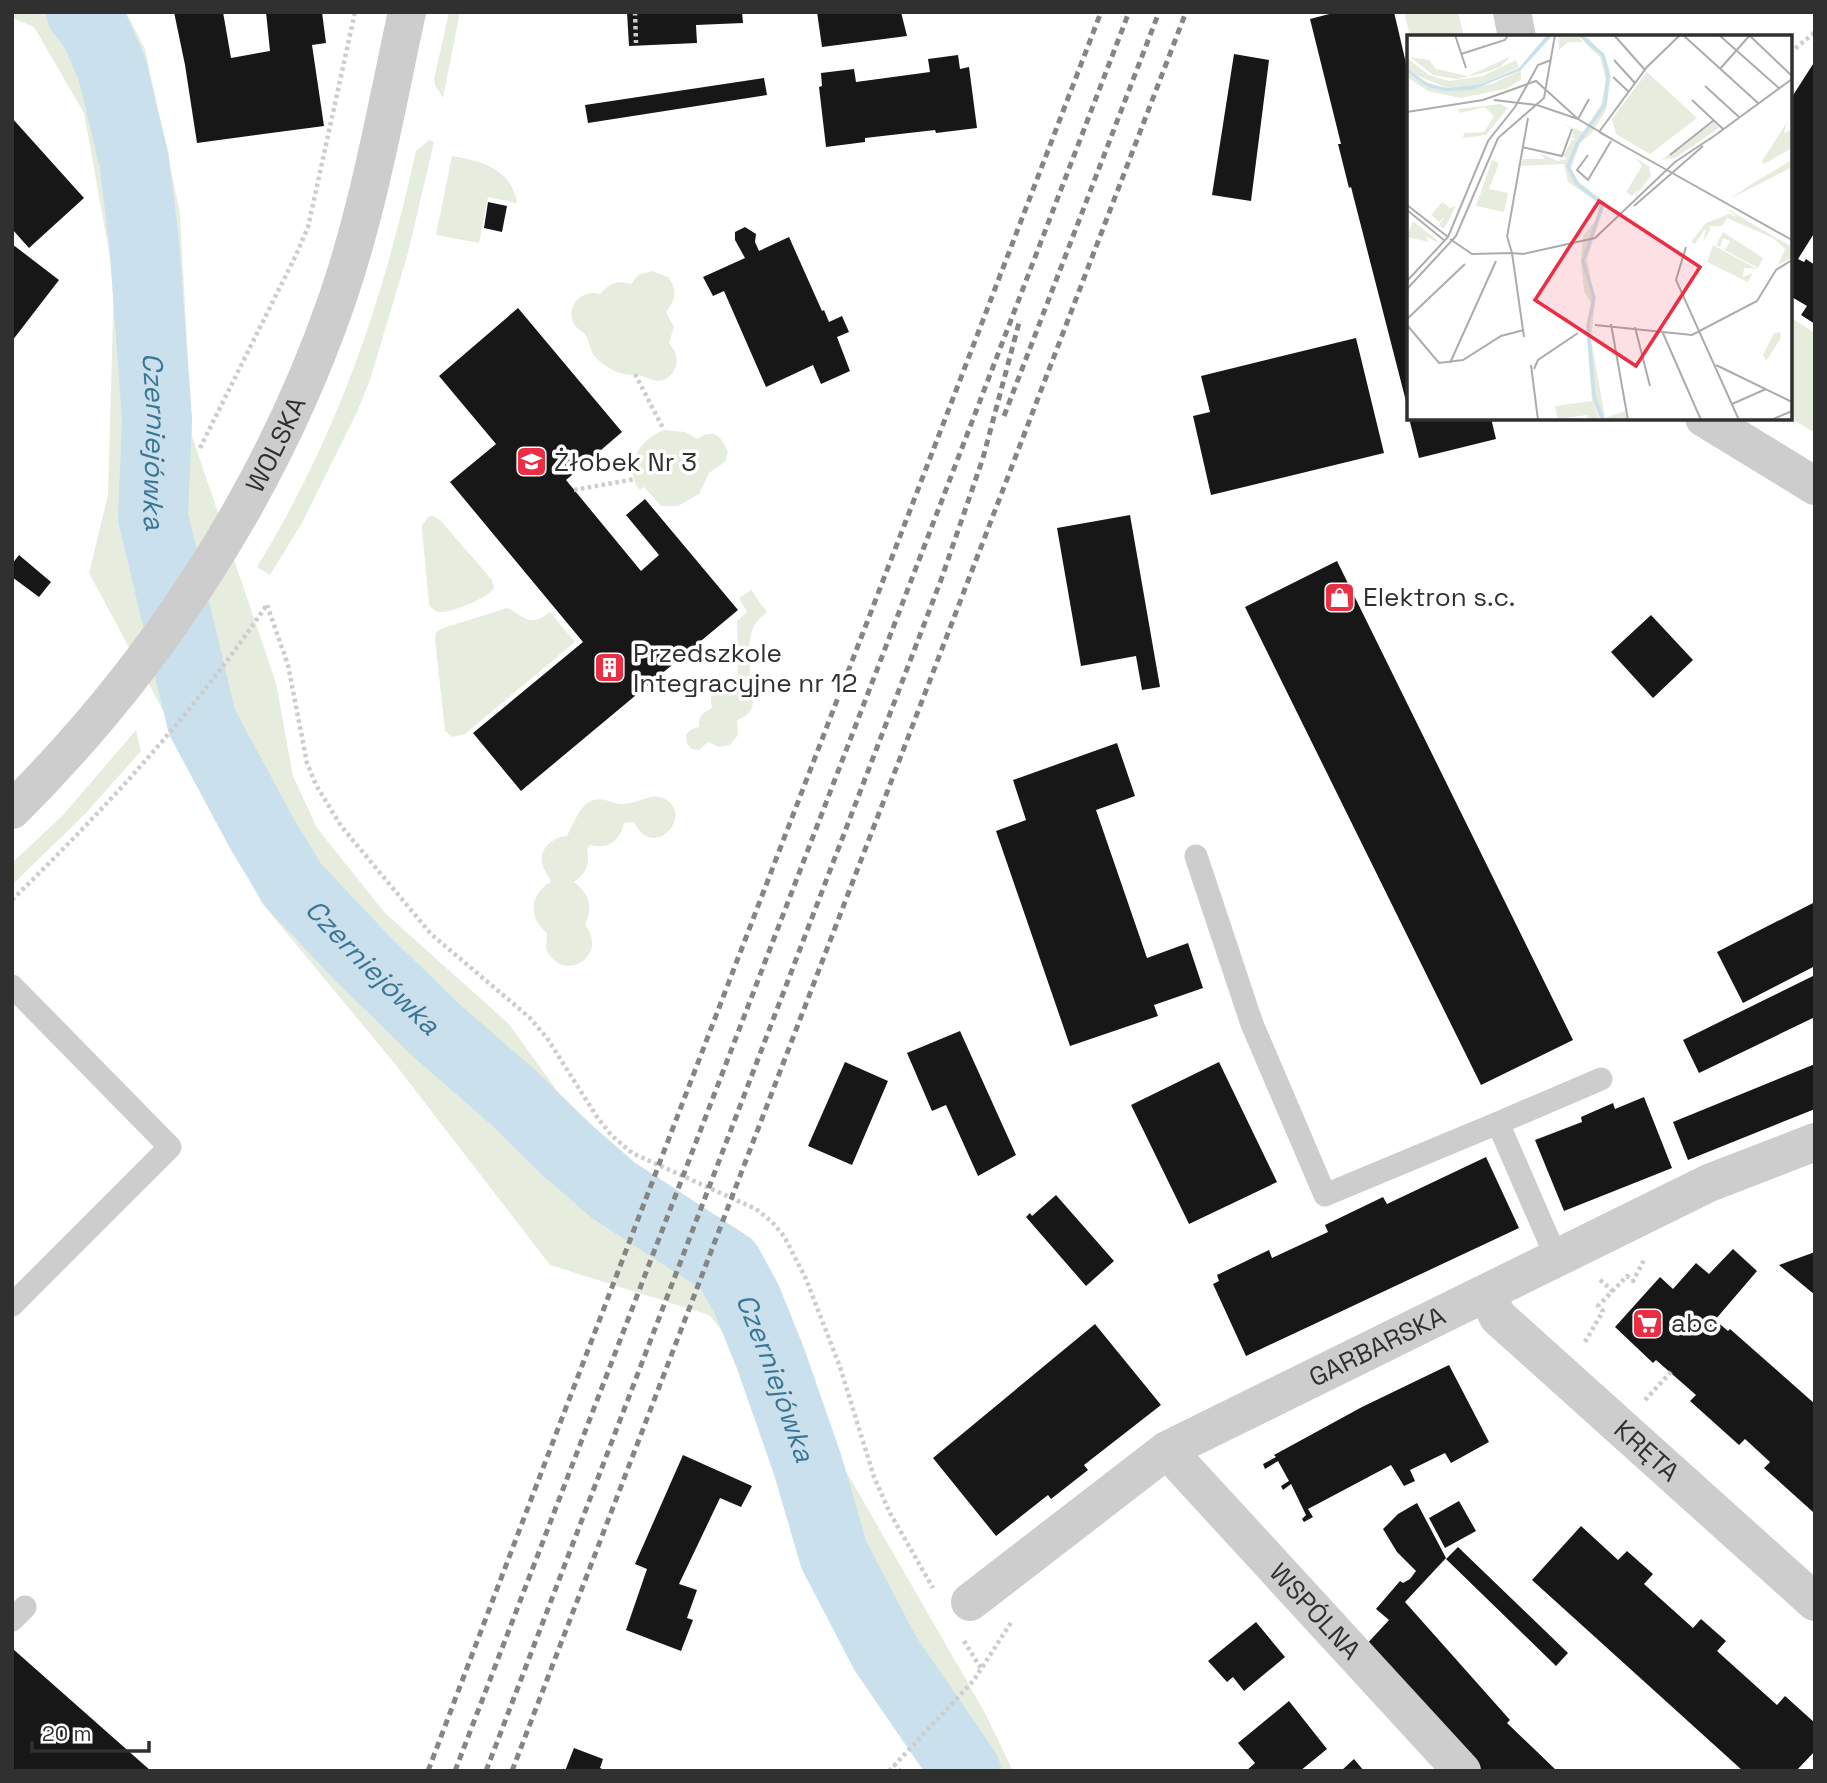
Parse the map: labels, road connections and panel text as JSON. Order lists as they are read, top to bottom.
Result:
{
  "streets": {
    "street": [
      "WOLSKA",
      "GARBARSKA",
      "KRĘTA",
      "WSPÓLNA"
    ]
  },
  "crossings": [
    ["GARBARSKA", "KRĘTA"],
    ["GARBARSKA", "WSPÓLNA"]
  ],
  "water": ["Czerniejówka"],
  "places": {
    "school or university": ["Żłobek Nr 3"],
    "shop": ["Elektron s.c."],
    "building": ["Przedszkole Integracyjne nr 12"],
    "supermarket": ["abc"]
  },
  "scale_bar": "20 m"
}
